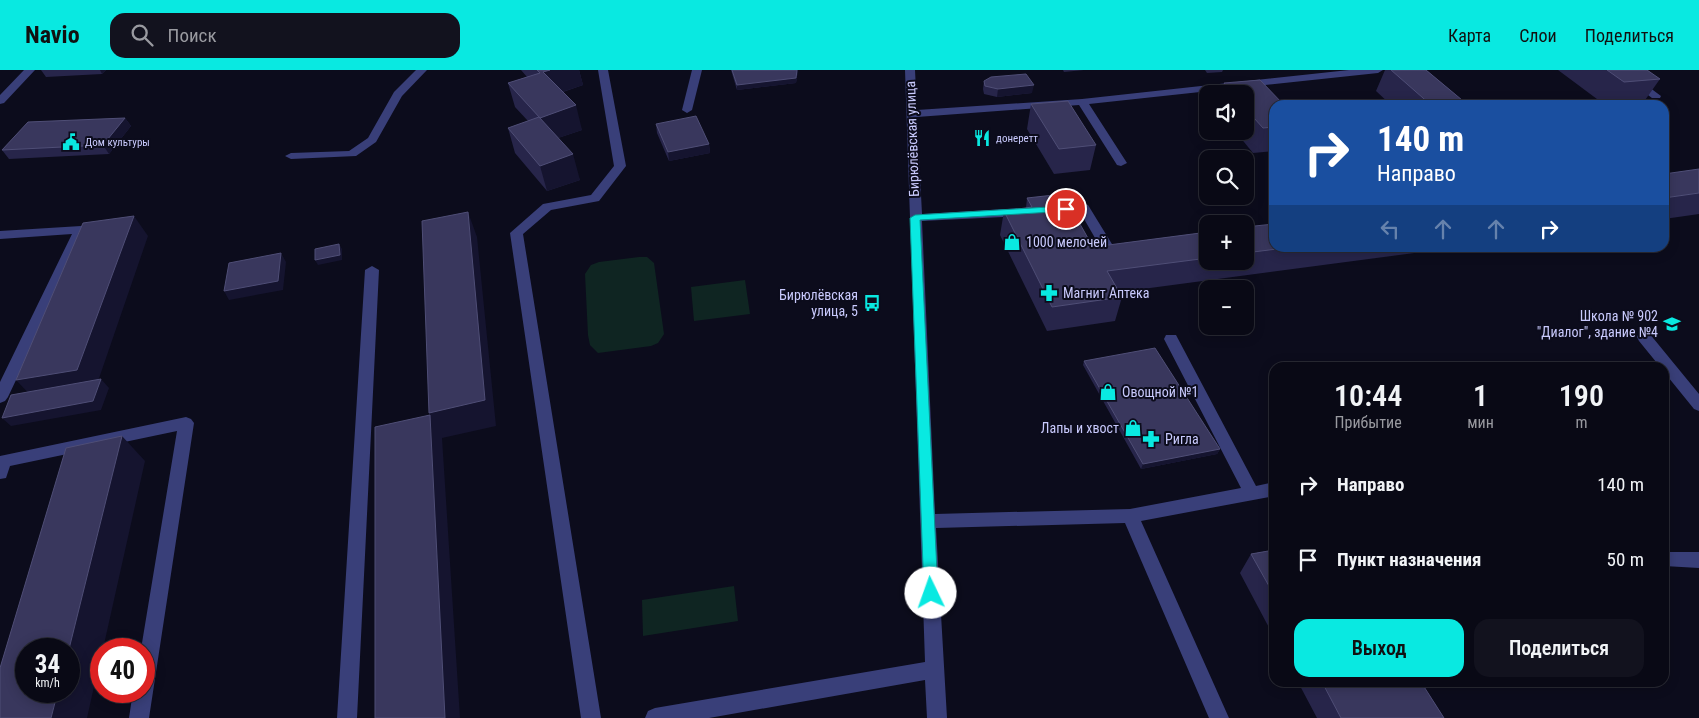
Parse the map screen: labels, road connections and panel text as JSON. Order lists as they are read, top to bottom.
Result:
{
  "streets": {
    "street": ["Бирюлёвская улица"]
  },
  "places": {
    "restaurant": ["донеретт"],
    "public building": ["Дом культуры"],
    "shop": ["1000 мелочей", "Овощной №1", "Лапы и хвост"],
    "pharmacy": ["Магнит Аптека", "Ригла"],
    "bus stop": ["Бирюлёвская улица, 5"],
    "school or university": ["Школа № 902 \"Диалог\", здание №4"]
  },
  "page": {
    "header": "Navio",
    "search": "Поиск",
    "nav": ["Карта", "Слои", "Поделиться"],
    "map_buttons": ["+", "−"],
    "turn": ["140 m", "Направо"],
    "eta": [
      "10:44",
      "Прибытие",
      "1",
      "мин",
      "190",
      "m"
    ],
    "list": [
      {
        "name": "Направо",
        "value": "140 m"
      },
      {
        "name": "Пункт назначения",
        "value": "50 m"
      }
    ],
    "buttons": ["Выход", "Поделиться"],
    "speed": "34 km/h",
    "limit": "40"
  }
}
